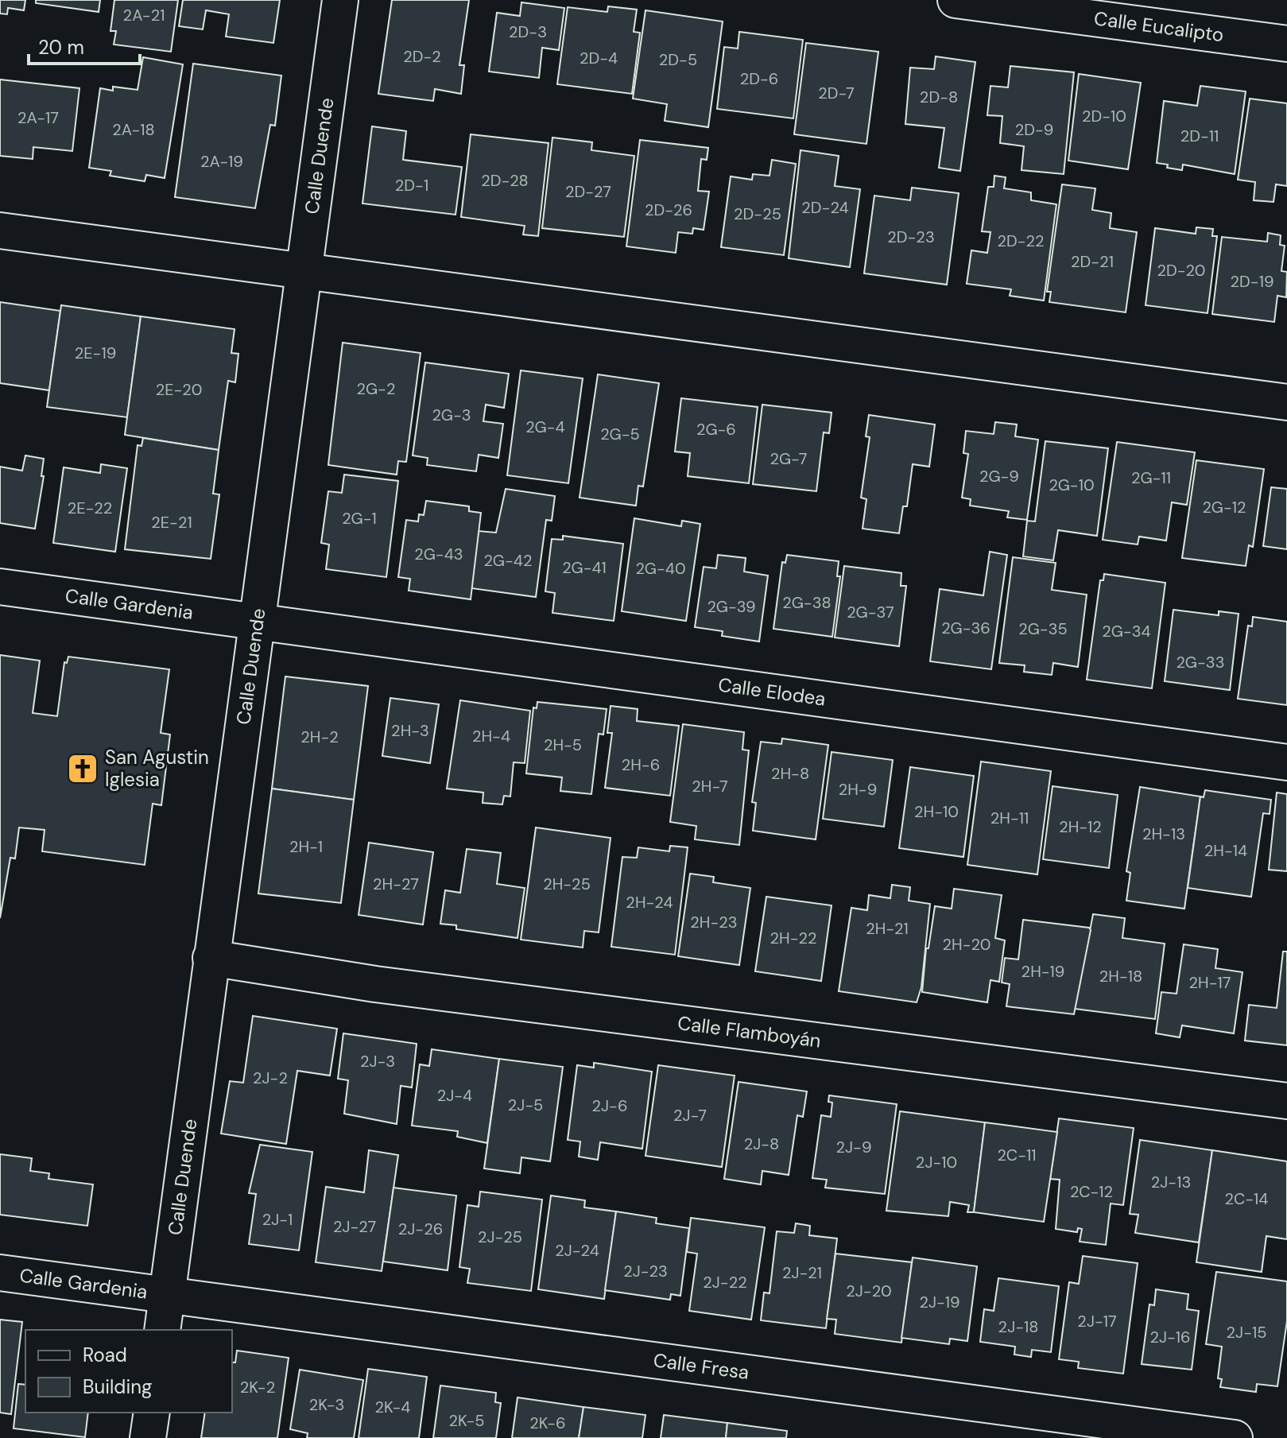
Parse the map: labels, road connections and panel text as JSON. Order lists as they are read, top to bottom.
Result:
{
  "streets": {
    "street": [
      "Calle Eucalipto",
      "Calle Duende",
      "Calle Gardenia",
      "Calle Elodea",
      "Calle Flamboyán",
      "Calle Fresa"
    ]
  },
  "crossings": [
    ["Calle Duende", "Calle Gardenia"],
    ["Calle Duende", "Calle Elodea"],
    ["Calle Duende", "Calle Flamboyán"],
    ["Calle Duende", "Calle Fresa"],
    ["Calle Gardenia", "Calle Elodea"],
    ["Calle Gardenia", "Calle Fresa"]
  ],
  "places": {
    "church": ["San Agustin Iglesia"]
  },
  "house_numbers": [
    "2A-21",
    "2D-3",
    "2D-2",
    "2D-4",
    "2D-5",
    "2D-6",
    "2D-7",
    "2D-8",
    "2D-10",
    "2A-17",
    "2A-18",
    "2D-9",
    "2D-11",
    "2A-19",
    "2D-28",
    "2D-1",
    "2D-27",
    "2D-24",
    "2D-26",
    "2D-25",
    "2D-23",
    "2D-22",
    "2D-21",
    "2D-20",
    "2D-19",
    "2E-19",
    "2G-2",
    "2E-20",
    "2G-3",
    "2G-4",
    "2G-6",
    "2G-5",
    "2G-7",
    "2G-9",
    "2G-11",
    "2G-10",
    "2G-12",
    "2E-22",
    "2G-1",
    "2E-21",
    "2G-43",
    "2G-42",
    "2G-41",
    "2G-40",
    "2G-38",
    "2G-39",
    "2G-37",
    "2G-36",
    "2G-35",
    "2G-34",
    "2G-33",
    "2H-3",
    "2H-4",
    "2H-2",
    "2H-5",
    "2H-6",
    "2H-8",
    "2H-7",
    "2H-9",
    "2H-10",
    "2H-11",
    "2H-12",
    "2H-13",
    "2H-1",
    "2H-14",
    "2H-27",
    "2H-25",
    "2H-24",
    "2H-23",
    "2H-21",
    "2H-22",
    "2H-20",
    "2H-19",
    "2H-18",
    "2H-17",
    "2J-3",
    "2J-2",
    "2J-4",
    "2J-5",
    "2J-6",
    "2J-7",
    "2J-8",
    "2J-9",
    "2C-11",
    "2J-10",
    "2J-13",
    "2C-12",
    "2C-14",
    "2J-1",
    "2J-27",
    "2J-26",
    "2J-25",
    "2J-24",
    "2J-23",
    "2J-21",
    "2J-22",
    "2J-20",
    "2J-19",
    "2J-17",
    "2J-18",
    "2J-15",
    "2J-16",
    "2K-2",
    "2K-3",
    "2K-4",
    "2K-5",
    "2K-6"
  ],
  "legend": ["Road", "Building"],
  "scale_bar": "20 m"
}
